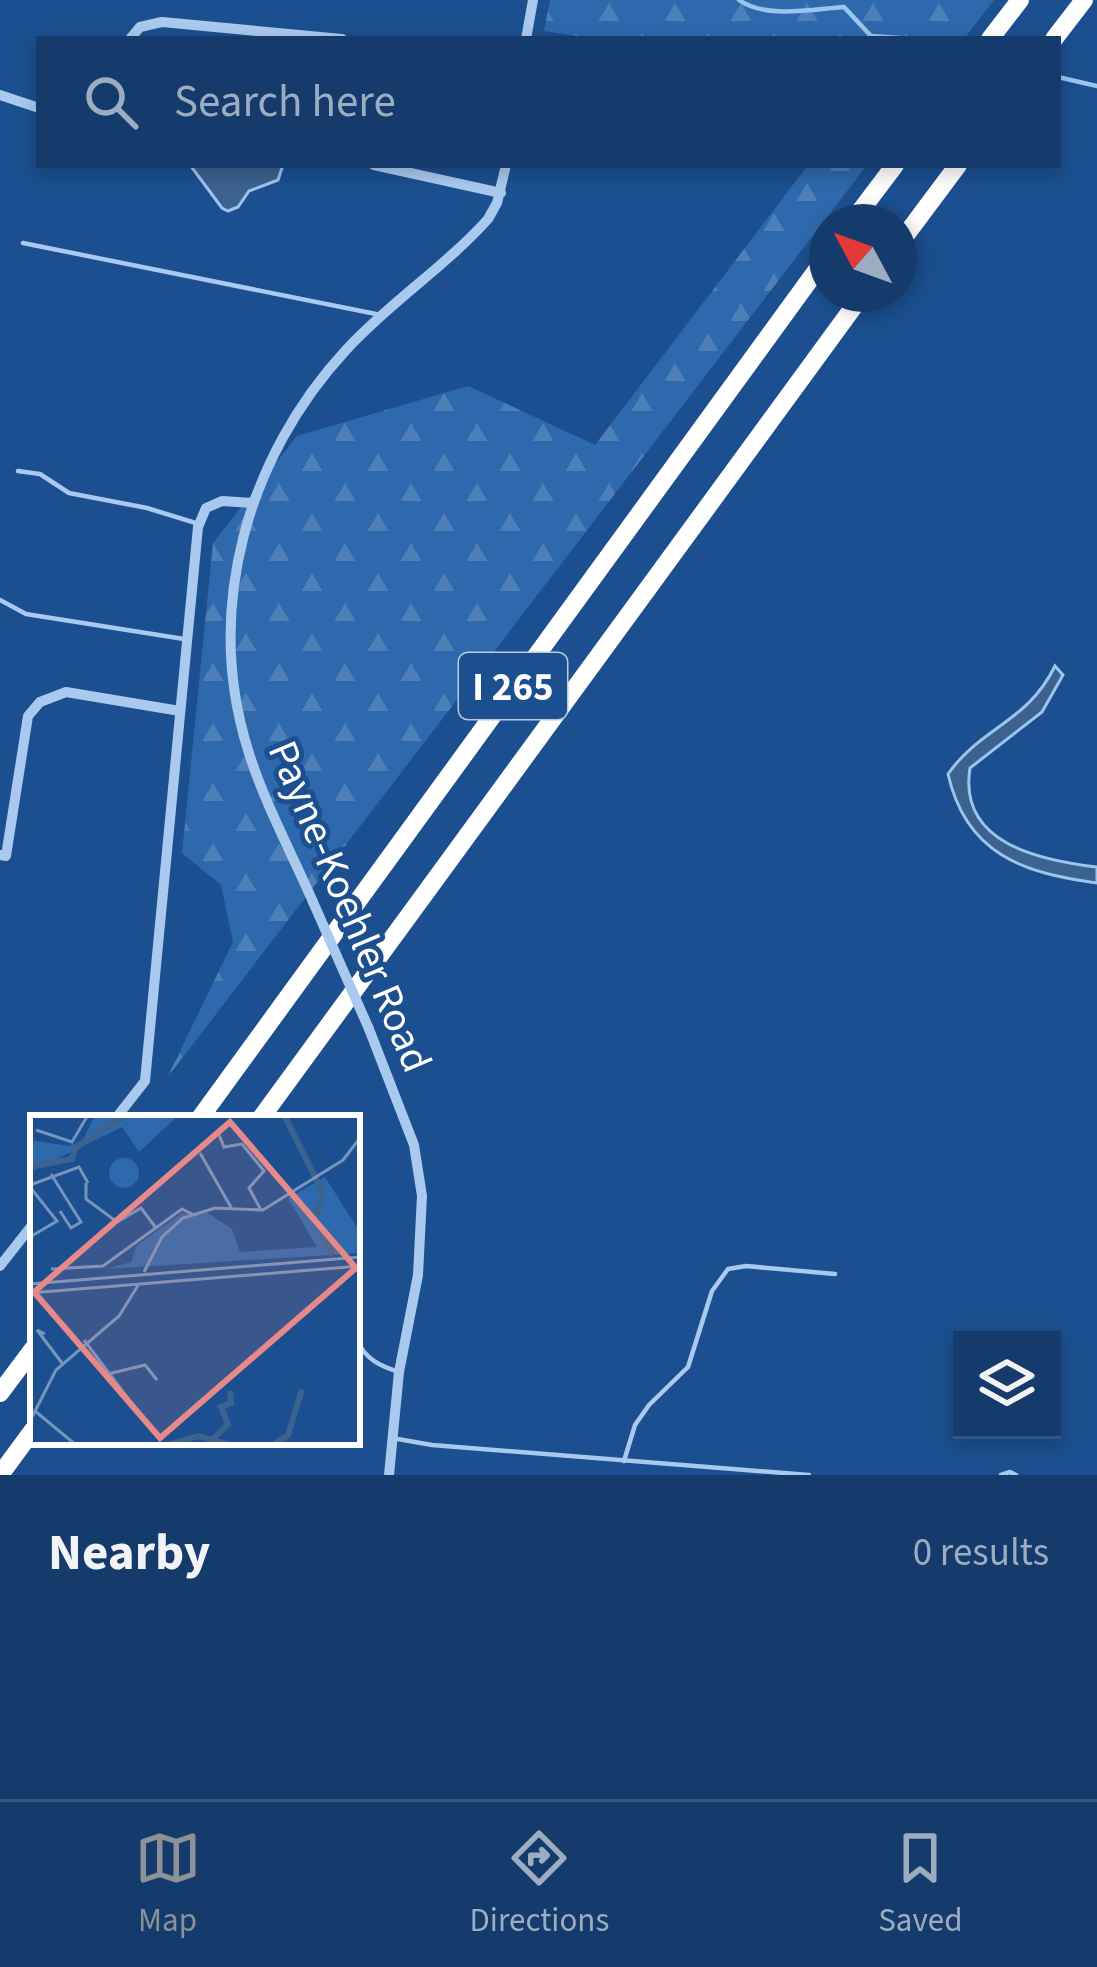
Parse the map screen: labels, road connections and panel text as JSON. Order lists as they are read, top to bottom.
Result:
{
  "streets": {
    "highway": ["I 265"],
    "street": ["Payne-Koehler Road"]
  },
  "north": "top left",
  "page": {
    "search": "Search here",
    "heading": ["Nearby", "0 results"],
    "nav": ["Map", "Directions", "Saved"]
  }
}
